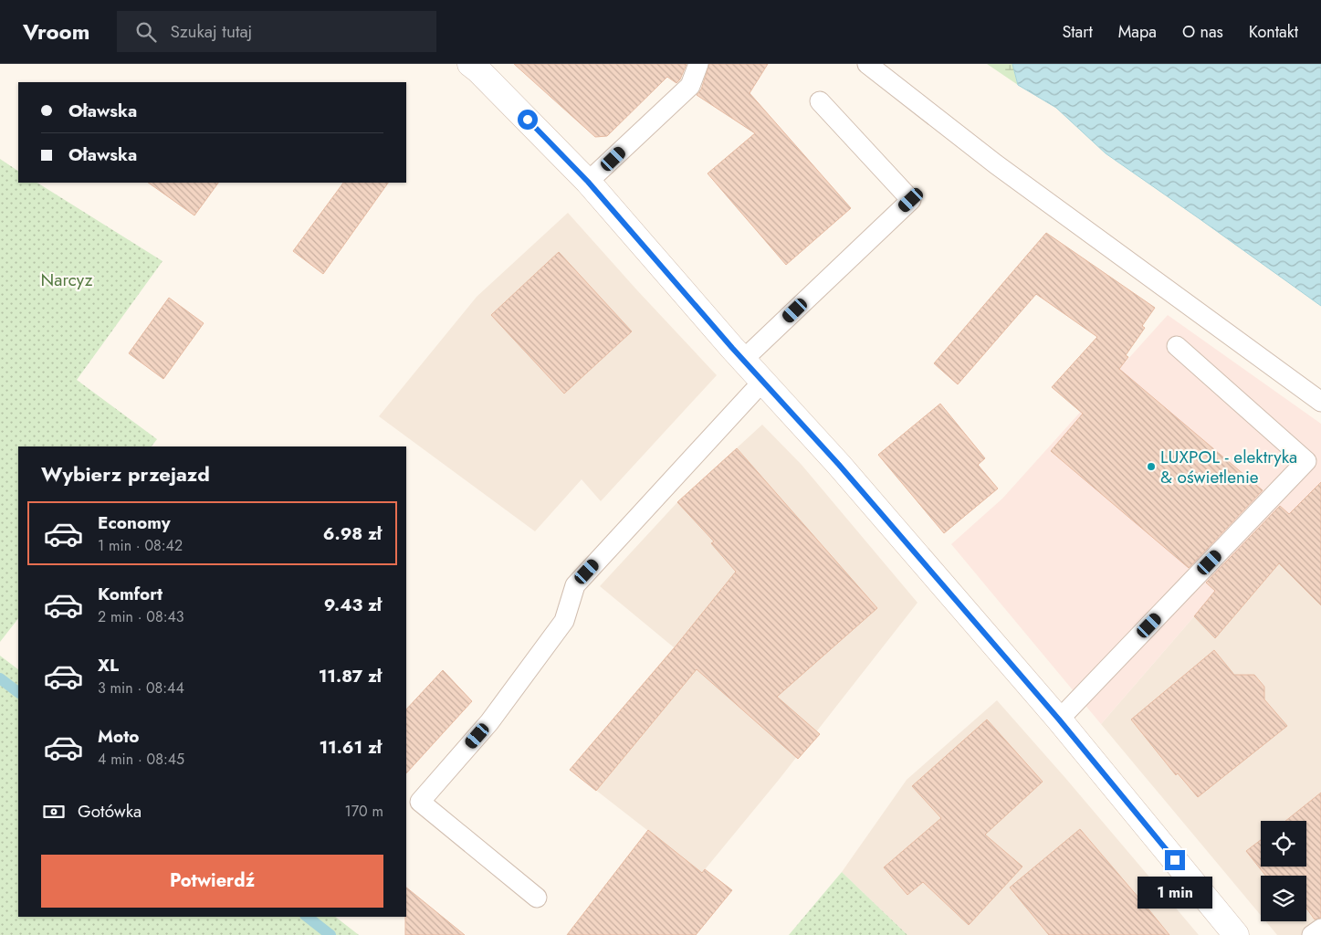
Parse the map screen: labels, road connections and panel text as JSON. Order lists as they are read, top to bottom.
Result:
{
  "parks": ["Narcyz"],
  "places": ["LUXPOL - elektryka & oświetlenie"],
  "page": {
    "header": "Vroom",
    "search": "Szukaj tutaj",
    "nav": [
      "Start",
      "Mapa",
      "O nas",
      "Kontakt"
    ],
    "banner": ["Oławska", "Oławska"],
    "heading": "Wybierz przejazd",
    "list": [
      {
        "name": "Economy",
        "note": "1 min · 08:42",
        "value": "6.98 zł"
      },
      {
        "name": "Komfort",
        "note": "2 min · 08:43",
        "value": "9.43 zł"
      },
      {
        "name": "XL",
        "note": "3 min · 08:44",
        "value": "11.87 zł"
      },
      {
        "name": "Moto",
        "note": "4 min · 08:45",
        "value": "11.61 zł"
      }
    ],
    "pay": ["Gotówka", "170 m"],
    "buttons": "Potwierdź",
    "bubble": "1 min"
  }
}
